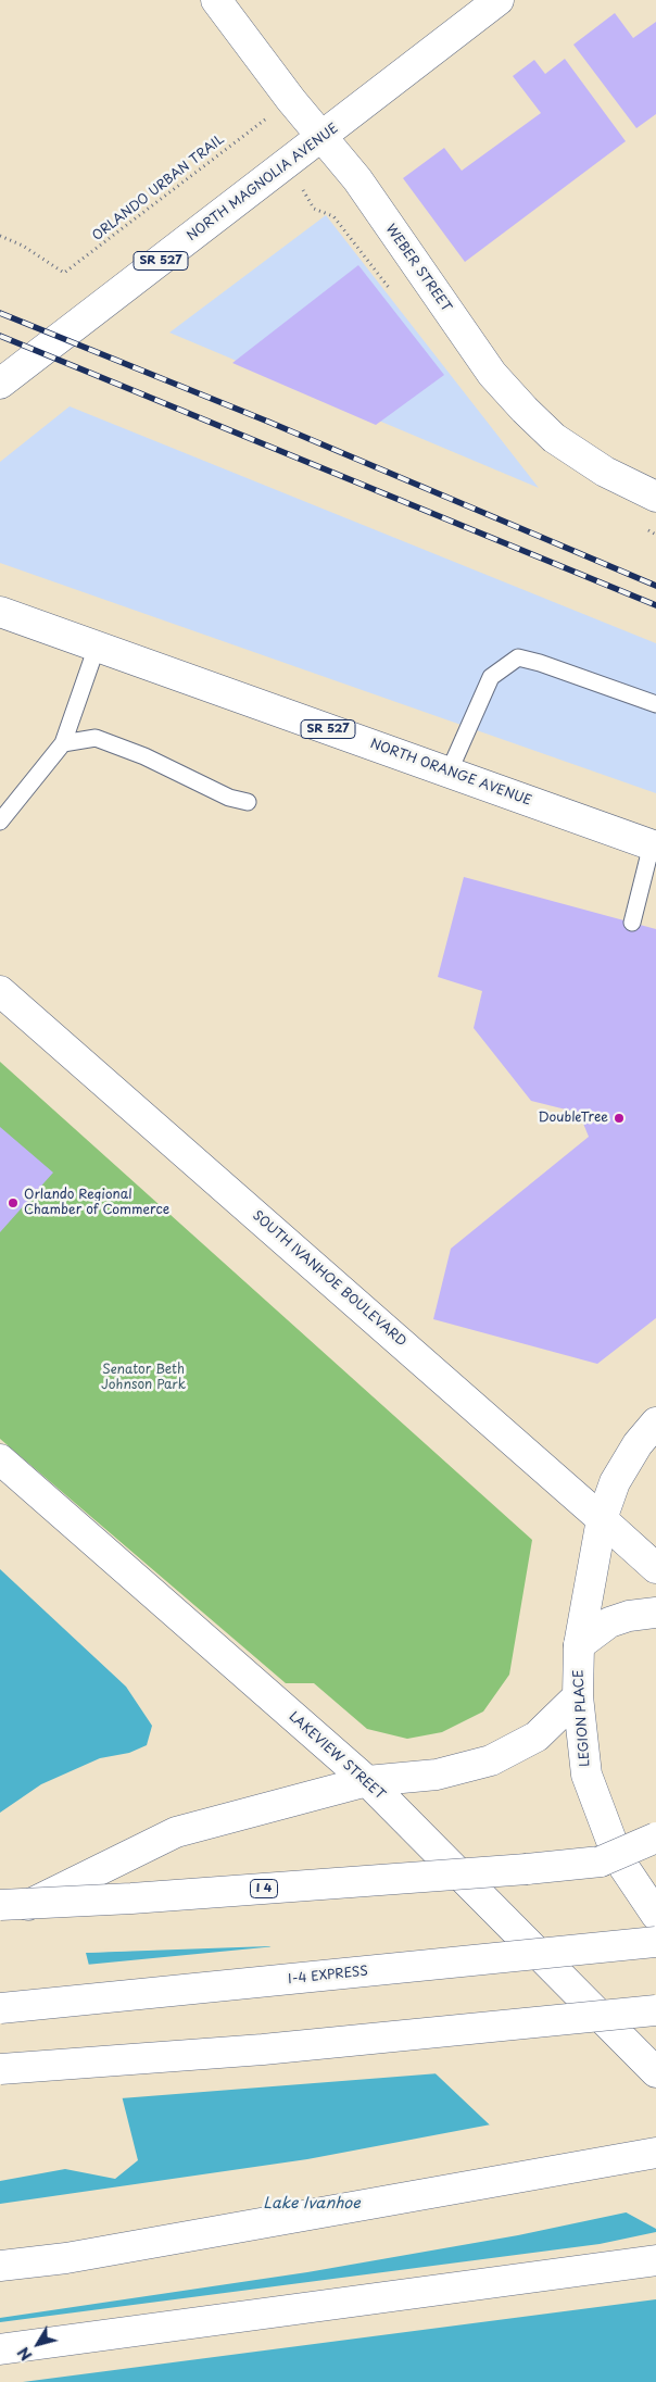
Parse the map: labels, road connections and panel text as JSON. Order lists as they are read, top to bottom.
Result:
{
  "streets": {
    "main road": [
      "NORTH MAGNOLIA AVENUE",
      "SR 527",
      "WEBER STREET",
      "NORTH ORANGE AVENUE",
      "SOUTH IVANHOE BOULEVARD",
      "LEGION PLACE",
      "LAKEVIEW STREET",
      "I 4",
      "I-4 EXPRESS"
    ],
    "path": ["ORLANDO URBAN TRAIL"]
  },
  "crossings": [
    ["NORTH MAGNOLIA AVENUE", "WEBER STREET"],
    ["SOUTH IVANHOE BOULEVARD", "LEGION PLACE"]
  ],
  "water": ["Lake Ivanhoe"],
  "parks": ["Senator Beth Johnson Park"],
  "places": ["DoubleTree", "Orlando Regional Chamber of Commerce"],
  "north": "bottom left"
}
